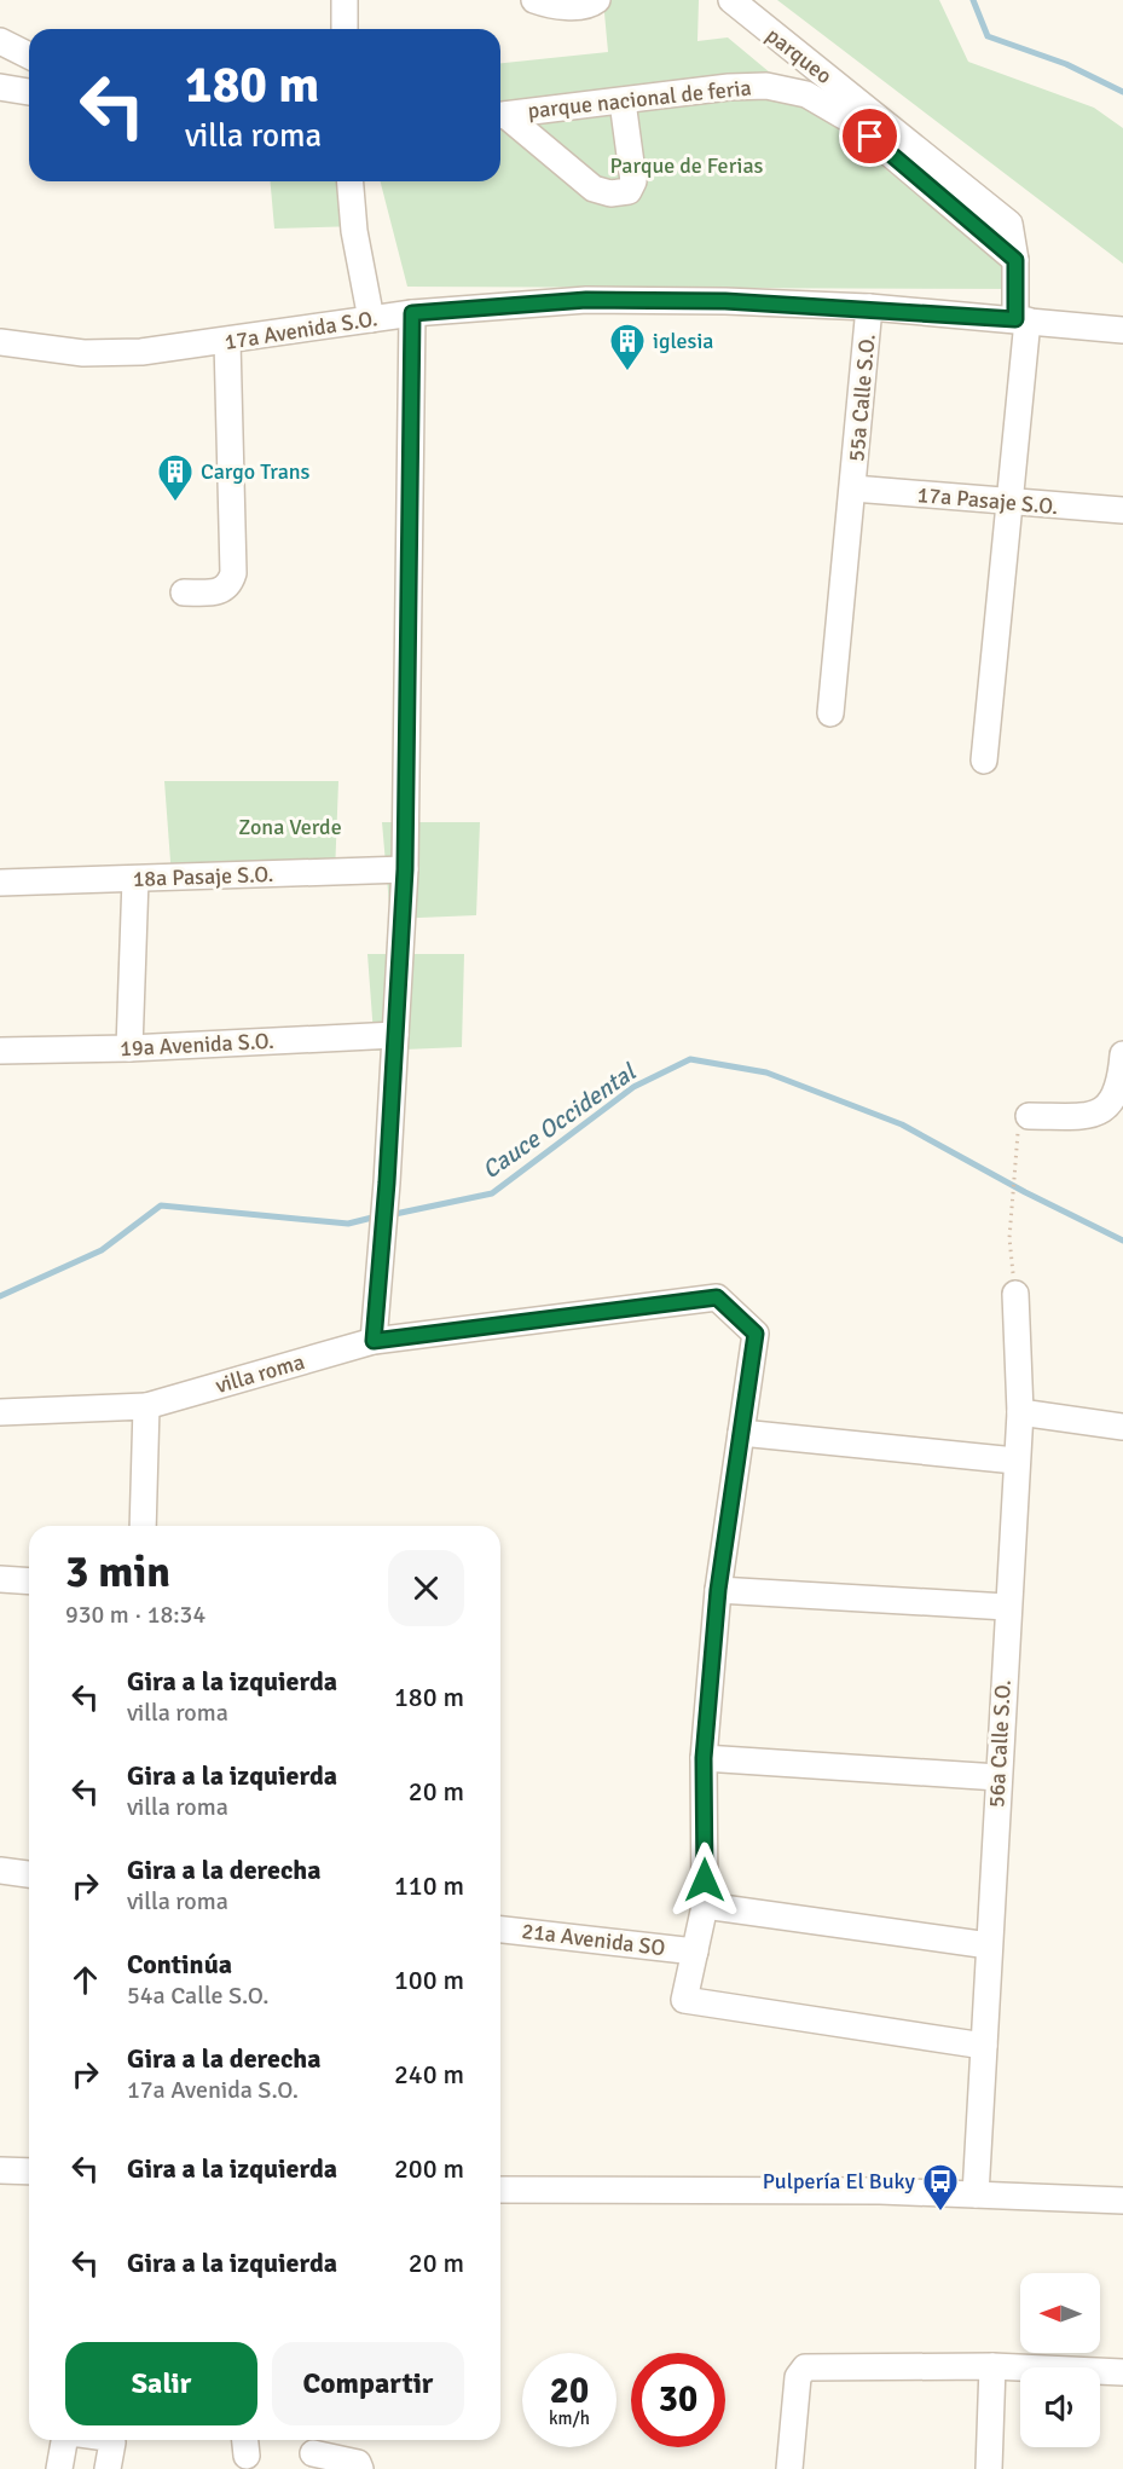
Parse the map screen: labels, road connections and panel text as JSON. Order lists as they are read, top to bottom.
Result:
{
  "streets": {
    "street": [
      "parqueo",
      "parque nacional de feria",
      "17a Avenida S.O.",
      "55a Calle S.O.",
      "17a Pasaje S.O.",
      "18a Pasaje S.O.",
      "19a Avenida S.O.",
      "villa roma",
      "56a Calle S.O.",
      "21a Avenida SO"
    ]
  },
  "crossings": [
    ["parqueo", "parque nacional de feria"],
    ["17a Avenida S.O.", "55a Calle S.O."],
    ["55a Calle S.O.", "17a Pasaje S.O."]
  ],
  "water": ["Cauce Occidental"],
  "parks": ["Parque de Ferias", "Zona Verde"],
  "places": {
    "building": ["iglesia", "Cargo Trans"],
    "bus stop": ["Pulpería El Buky"]
  },
  "north": "left",
  "page": {
    "turn": ["180 m", "villa roma"],
    "heading": ["3 min", "930 m · 18:34"],
    "list": [
      {
        "name": "Gira a la izquierda",
        "note": "villa roma",
        "value": "180 m"
      },
      {
        "name": "Gira a la izquierda",
        "note": "villa roma",
        "value": "20 m"
      },
      {
        "name": "Gira a la derecha",
        "note": "villa roma",
        "value": "110 m"
      },
      {
        "name": "Continúa",
        "note": "54a Calle S.O.",
        "value": "100 m"
      },
      {
        "name": "Gira a la derecha",
        "note": "17a Avenida S.O.",
        "value": "240 m"
      },
      {
        "name": "Gira a la izquierda",
        "value": "200 m"
      },
      {
        "name": "Gira a la izquierda",
        "value": "20 m"
      }
    ],
    "buttons": ["Salir", "Compartir"],
    "speed": "20 km/h",
    "limit": "30"
  }
}
